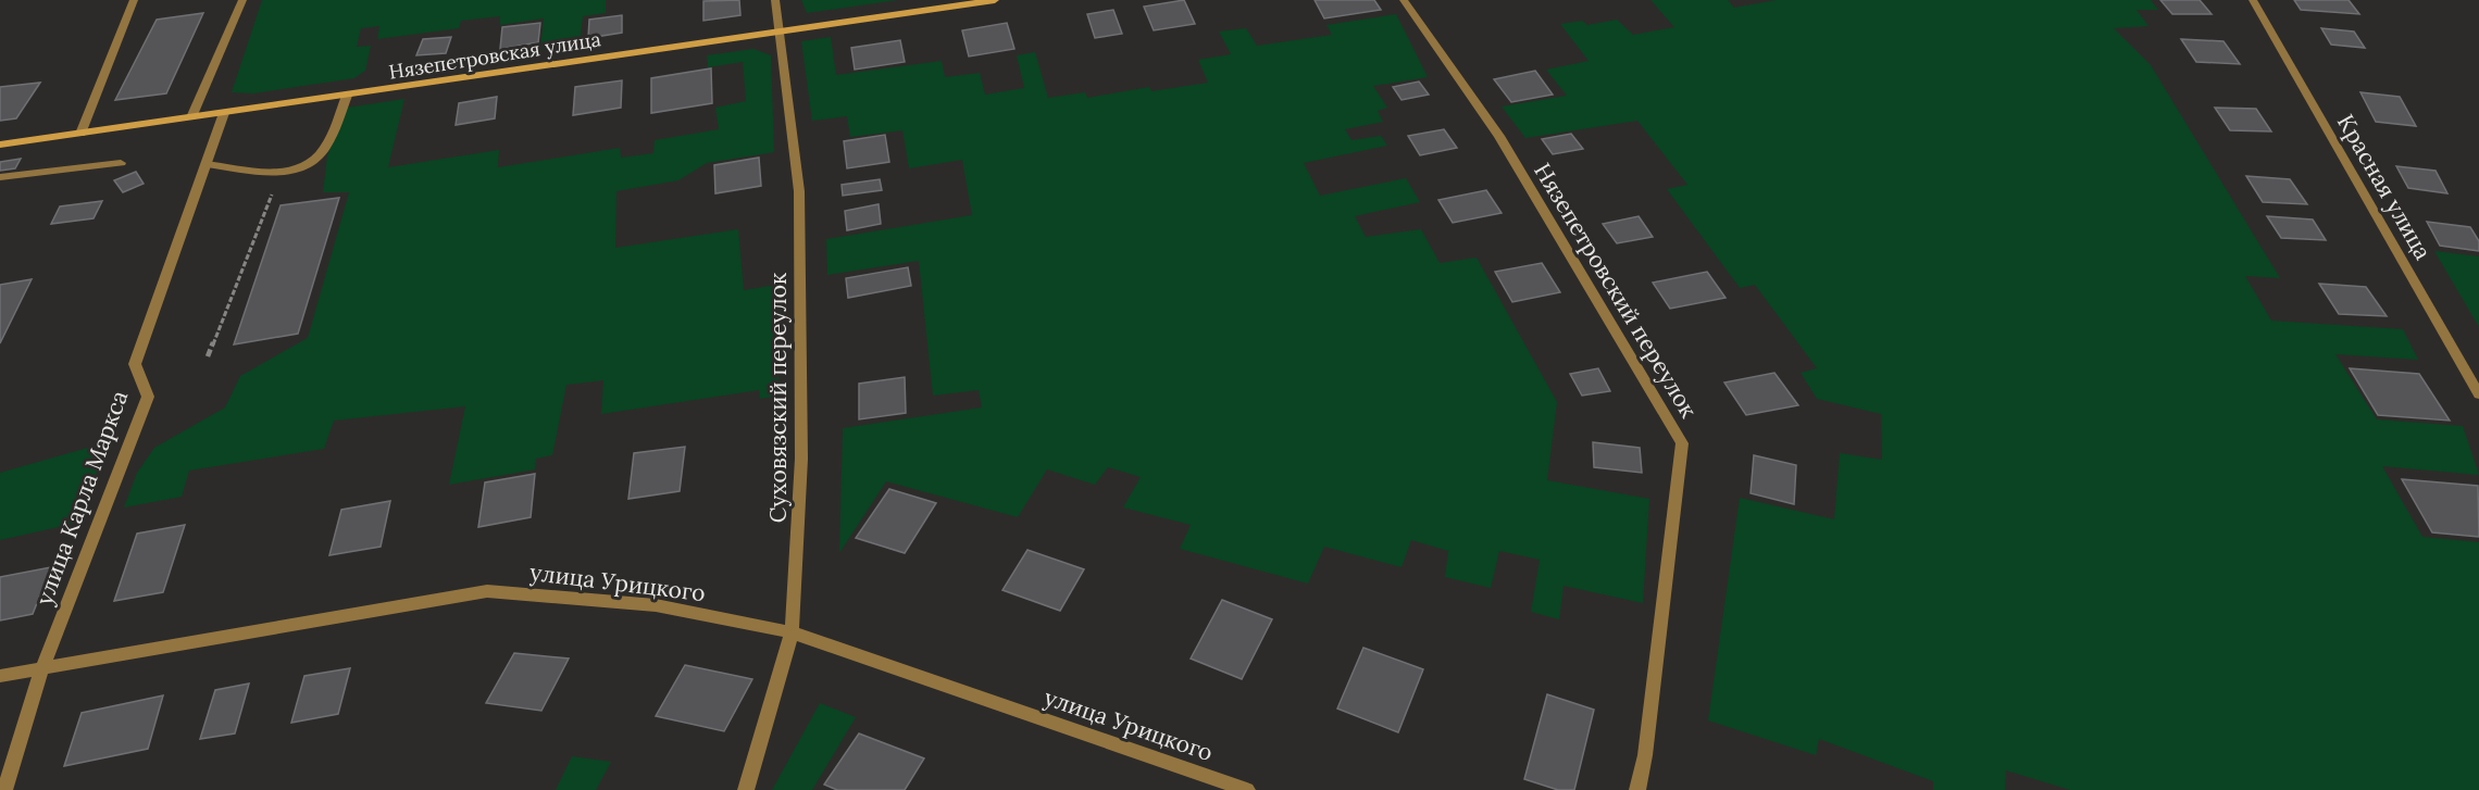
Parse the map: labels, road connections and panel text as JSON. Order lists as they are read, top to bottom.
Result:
{
  "streets": {
    "main road": ["Нязепетровская улица"],
    "street": [
      "Красная улица",
      "Нязепетровский переулок",
      "Суховязский переулок",
      "улица Карла Маркса",
      "улица Урицкого"
    ]
  },
  "crossings": [
    ["Нязепетровская улица", "Суховязский переулок"],
    ["Нязепетровская улица", "улица Карла Маркса"],
    ["Суховязский переулок", "улица Урицкого"],
    ["улица Карла Маркса", "улица Урицкого"]
  ]
}
